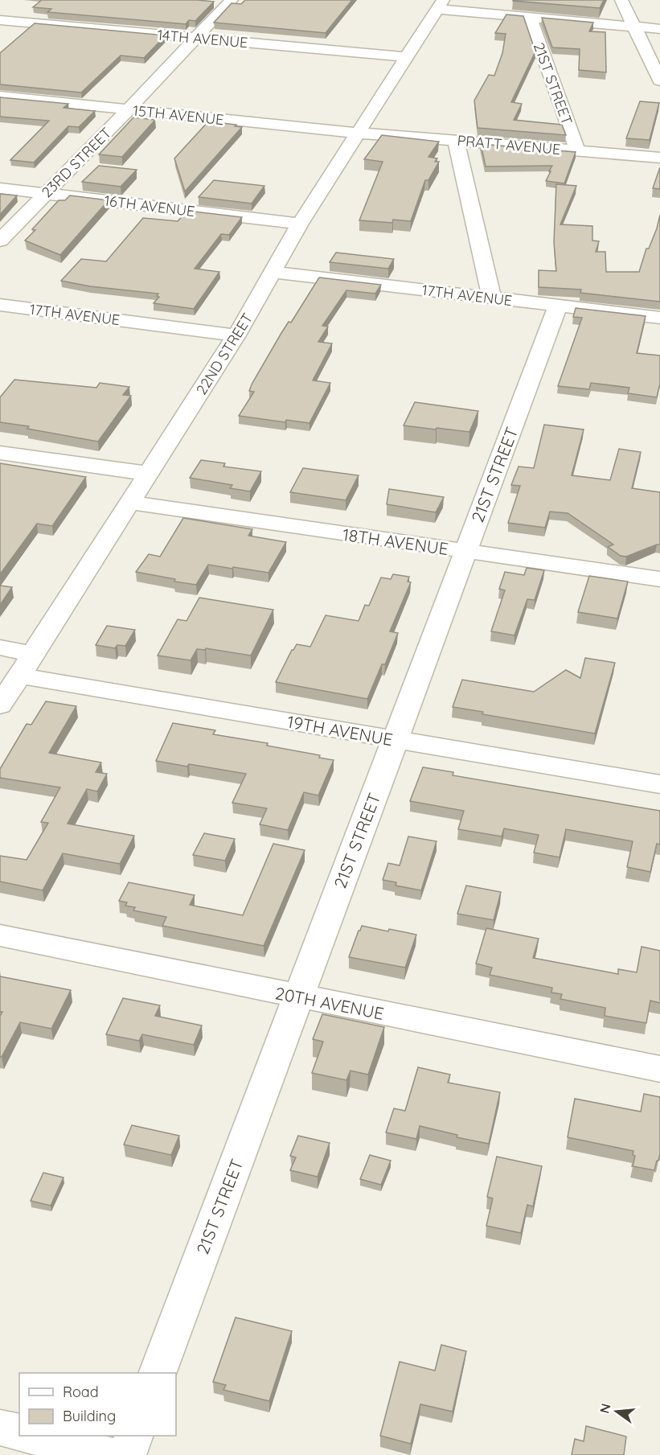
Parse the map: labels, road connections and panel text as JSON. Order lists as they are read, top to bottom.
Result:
{
  "streets": {
    "street": [
      "14TH AVENUE",
      "21ST STREET",
      "15TH AVENUE",
      "PRATT AVENUE",
      "23RD STREET",
      "16TH AVENUE",
      "17TH AVENUE",
      "22ND STREET",
      "18TH AVENUE",
      "19TH AVENUE",
      "20TH AVENUE"
    ]
  },
  "crossings": [
    ["14TH AVENUE", "23RD STREET"],
    ["14TH AVENUE", "22ND STREET"],
    ["21ST STREET", "PRATT AVENUE"],
    ["21ST STREET", "17TH AVENUE"],
    ["21ST STREET", "18TH AVENUE"],
    ["21ST STREET", "19TH AVENUE"],
    ["21ST STREET", "20TH AVENUE"],
    ["15TH AVENUE", "PRATT AVENUE"],
    ["15TH AVENUE", "23RD STREET"],
    ["15TH AVENUE", "22ND STREET"],
    ["PRATT AVENUE", "22ND STREET"],
    ["23RD STREET", "16TH AVENUE"],
    ["16TH AVENUE", "22ND STREET"],
    ["17TH AVENUE", "22ND STREET"],
    ["22ND STREET", "18TH AVENUE"],
    ["22ND STREET", "19TH AVENUE"]
  ],
  "legend": ["Road", "Building"],
  "north": "left"
}
